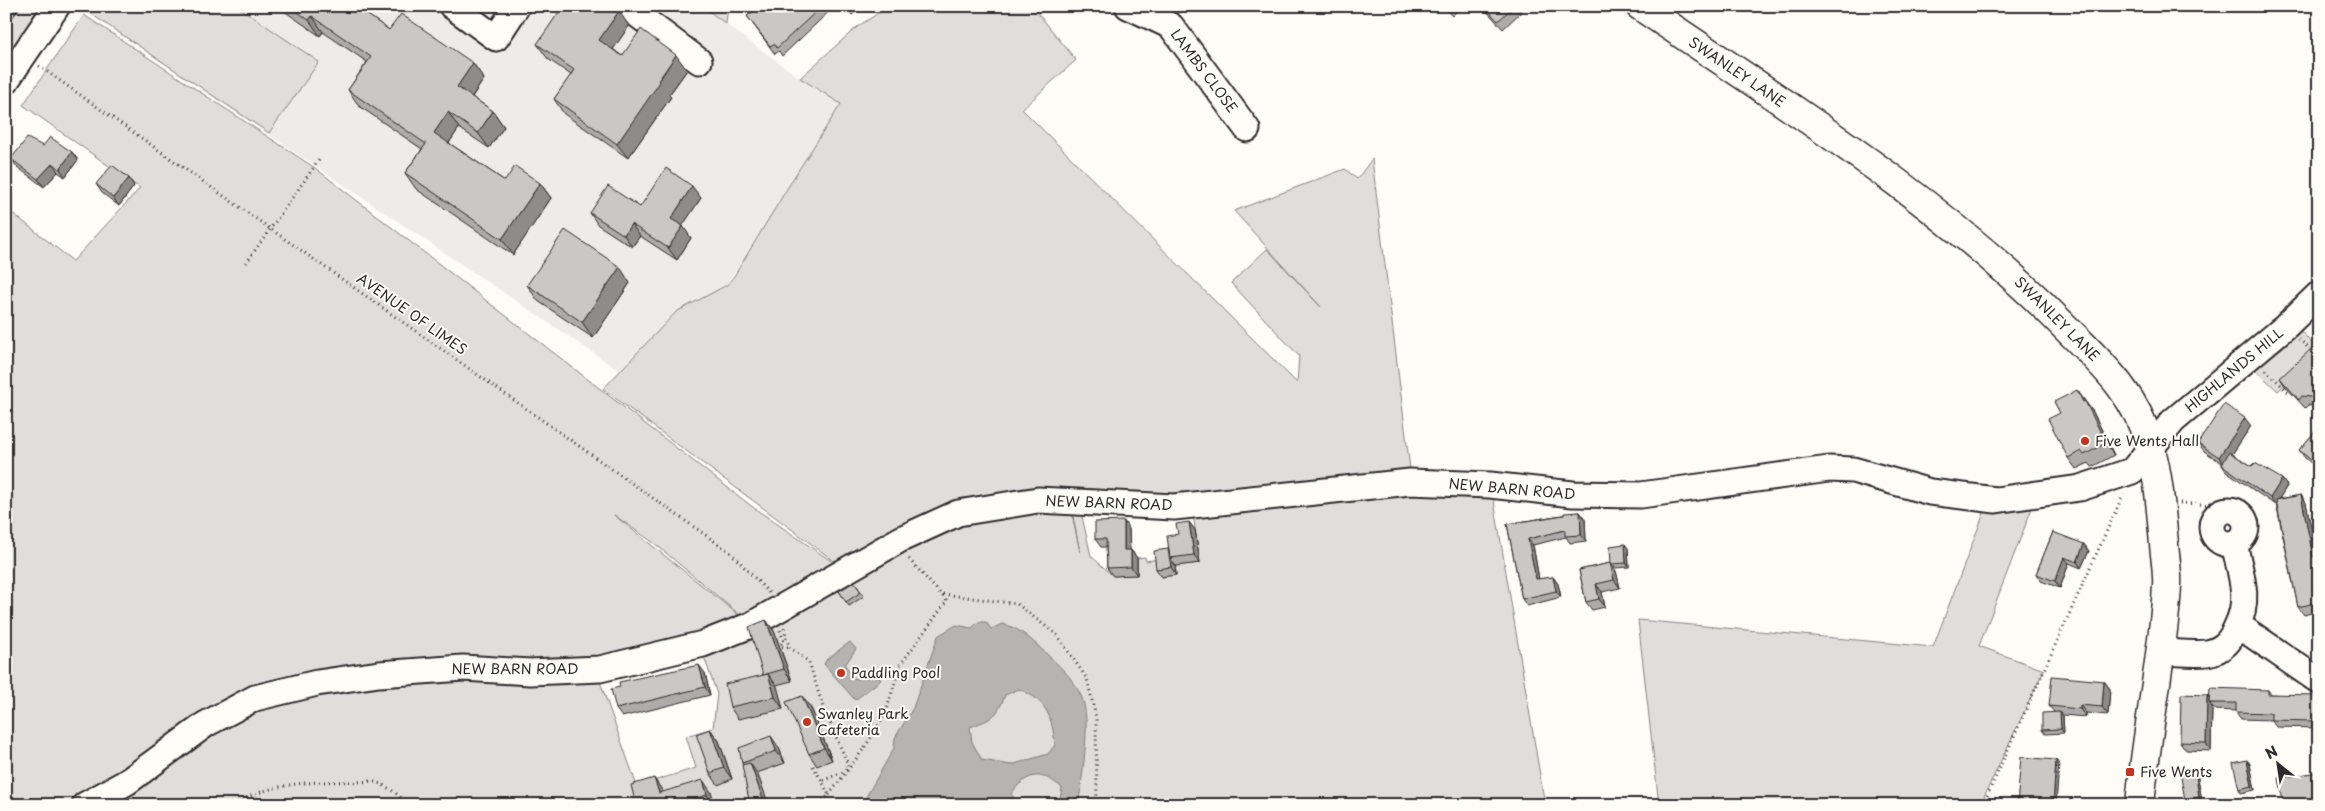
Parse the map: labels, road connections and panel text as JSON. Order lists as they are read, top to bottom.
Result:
{
  "streets": {
    "main road": ["SWANLEY LANE"],
    "street": ["LAMBS CLOSE", "HIGHLANDS HILL", "NEW BARN ROAD"],
    "path": ["AVENUE OF LIMES"]
  },
  "crossings": [
    ["SWANLEY LANE", "HIGHLANDS HILL"],
    ["SWANLEY LANE", "NEW BARN ROAD"],
    ["HIGHLANDS HILL", "NEW BARN ROAD"]
  ],
  "places": {
    "other": ["Five Wents Hall", "Paddling Pool", "Swanley Park Cafeteria"],
    "transit": ["Five Wents"]
  },
  "north": "top left"
}
